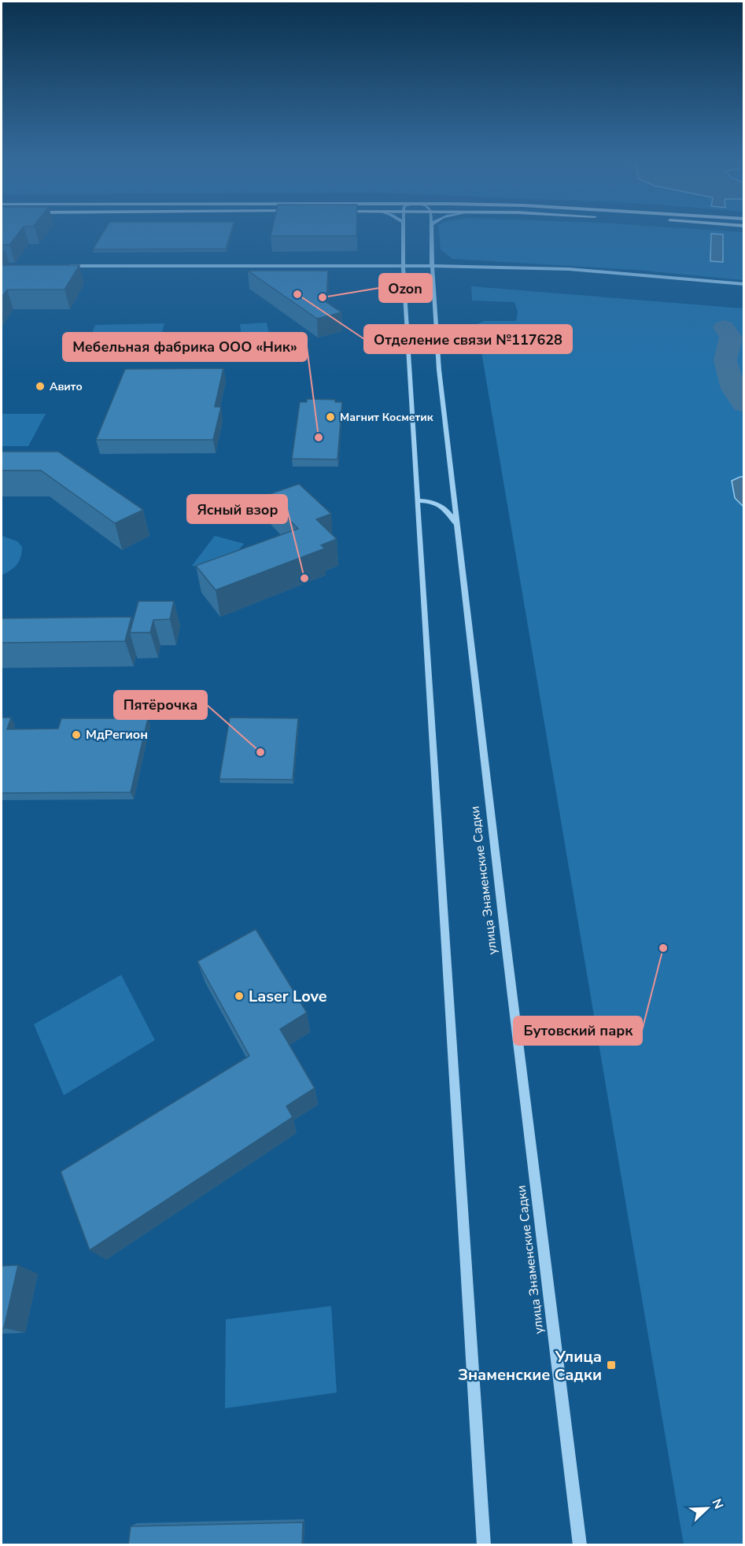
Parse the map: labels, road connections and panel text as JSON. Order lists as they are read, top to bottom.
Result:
{
  "streets": {
    "street": ["улица Знаменские Садки"]
  },
  "places": {
    "other": [
      "Отделение связи №117628",
      "Ozon",
      "Авито",
      "Магнит Косметик",
      "Мебельная фабрика ООО «Ник»",
      "Ясный взор",
      "МдРегион",
      "Пятёрочка",
      "Бутовский парк",
      "Laser Love"
    ],
    "transit": ["Улица Знаменские Садки"]
  },
  "north": "top right"
}
